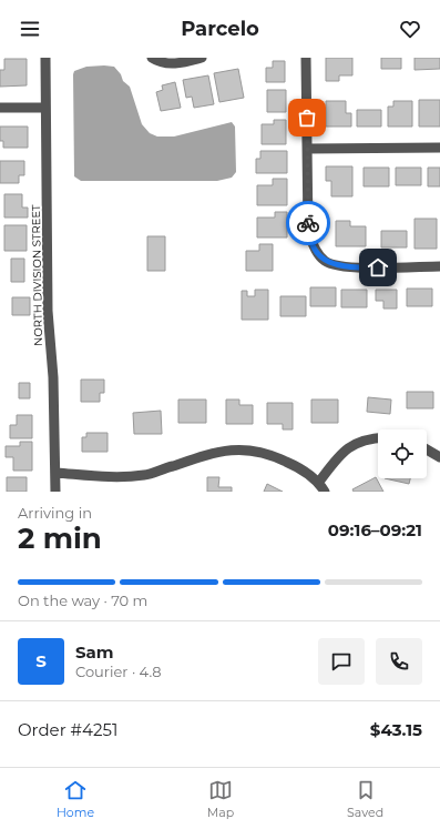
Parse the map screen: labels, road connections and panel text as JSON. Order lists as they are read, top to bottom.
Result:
{
  "streets": {
    "street": ["NORTH DIVISION STREET"]
  },
  "page": {
    "header": "Parcelo",
    "heading": ["2 min", "Arriving in", "09:16–09:21"],
    "panel": [
      "Sam",
      "Courier · 4.8",
      "Order #4251",
      "$43.15"
    ],
    "bar": "On the way · 70 m",
    "round": "S",
    "tabs": ["Home", "Map", "Saved"]
  }
}
